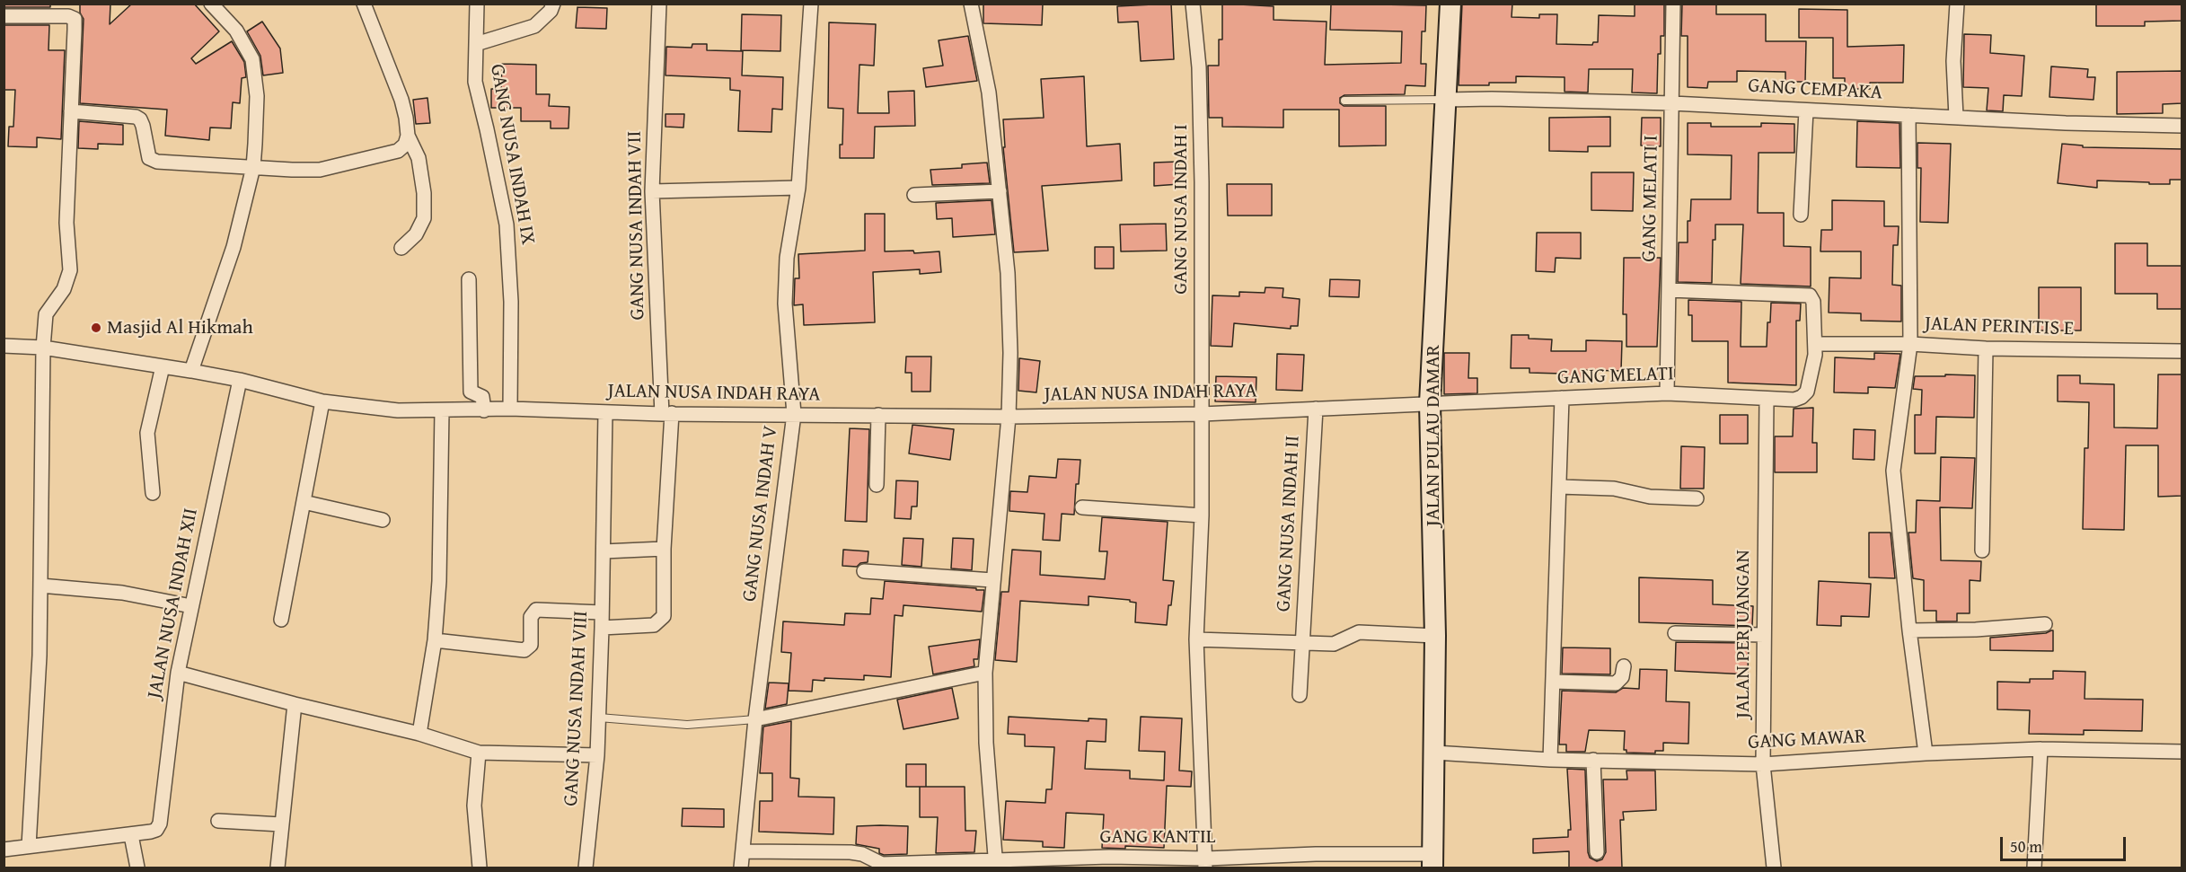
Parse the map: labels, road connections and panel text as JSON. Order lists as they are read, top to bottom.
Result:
{
  "streets": {
    "street": [
      "GANG CEMPAKA",
      "GANG NUSA INDAH IX",
      "GANG MELATI I",
      "GANG NUSA INDAH I",
      "GANG NUSA INDAH VII",
      "JALAN PERINTIS E",
      "GANG MELATI",
      "JALAN NUSA INDAH RAYA",
      "JALAN PULAU DAMAR",
      "GANG NUSA INDAH V",
      "GANG NUSA INDAH II",
      "JALAN NUSA INDAH XII",
      "JALAN PERJUANGAN",
      "GANG NUSA INDAH VIII",
      "GANG MAWAR",
      "GANG KANTIL"
    ]
  },
  "crossings": [
    ["GANG CEMPAKA", "GANG MELATI I"],
    ["GANG CEMPAKA", "JALAN PULAU DAMAR"],
    ["GANG NUSA INDAH IX", "JALAN NUSA INDAH RAYA"],
    ["GANG MELATI I", "GANG MELATI"],
    ["GANG NUSA INDAH I", "JALAN NUSA INDAH RAYA"],
    ["GANG NUSA INDAH I", "GANG KANTIL"],
    ["GANG NUSA INDAH VII", "JALAN NUSA INDAH RAYA"],
    ["JALAN PERINTIS E", "GANG MELATI"],
    ["GANG MELATI", "JALAN NUSA INDAH RAYA"],
    ["GANG MELATI", "JALAN PULAU DAMAR"],
    ["GANG MELATI", "JALAN PERJUANGAN"],
    ["JALAN NUSA INDAH RAYA", "JALAN PULAU DAMAR"],
    ["JALAN NUSA INDAH RAYA", "GANG NUSA INDAH V"],
    ["JALAN NUSA INDAH RAYA", "GANG NUSA INDAH II"],
    ["JALAN NUSA INDAH RAYA", "JALAN NUSA INDAH XII"],
    ["JALAN NUSA INDAH RAYA", "GANG NUSA INDAH VIII"],
    ["JALAN PULAU DAMAR", "GANG MAWAR"],
    ["JALAN PULAU DAMAR", "GANG KANTIL"],
    ["JALAN PERJUANGAN", "GANG MAWAR"]
  ],
  "places": ["Masjid Al Hikmah"],
  "scale_bar": "50 m"
}
